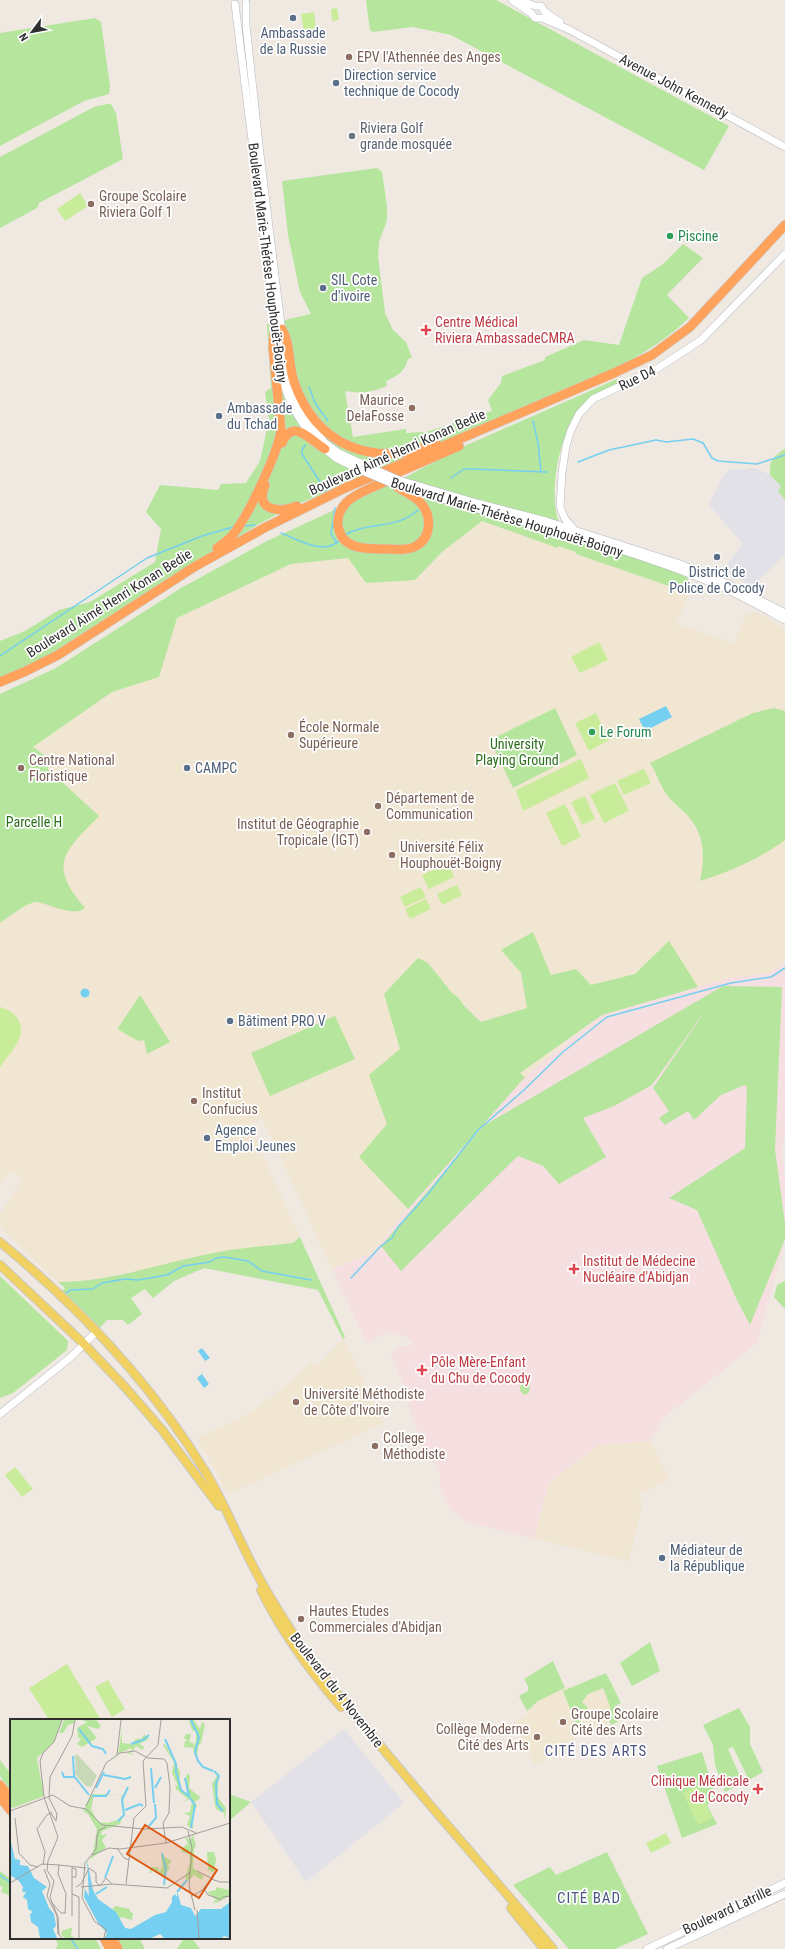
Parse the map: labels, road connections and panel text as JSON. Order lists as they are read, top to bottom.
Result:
{
  "streets": {
    "highway": ["Boulevard Aimé Henri Konan Bedie"],
    "main road": [
      "Avenue John Kennedy",
      "Boulevard Marie-Thérèse Houphouët-Boigny",
      "Rue D4",
      "Boulevard du 4 Novembre",
      "Boulevard Latrille"
    ]
  },
  "crossings": [
    ["Boulevard Marie-Thérèse Houphouët-Boigny", "Rue D4"]
  ],
  "districts": ["CITÉ DES ARTS", "CITÉ BAD"],
  "parks": ["University Playing Ground", "Parcelle H"],
  "places": {
    "other": [
      "Ambassade de la Russie",
      "EPV l'Athennée des Anges",
      "Direction service technique de Cocody",
      "Riviera Golf grande mosquée",
      "Groupe Scolaire Riviera Golf 1",
      "Piscine",
      "SIL Cote d'ivoire",
      "Maurice DelaFosse",
      "Ambassade du Tchad",
      "District de Police de Cocody",
      "Le Forum",
      "École Normale Supérieure",
      "Centre National Floristique",
      "CAMPC",
      "Département de Communication",
      "Institut de Géographie Tropicale (IGT)",
      "Université Félix Houphouët-Boigny",
      "Bâtiment PRO V",
      "Institut Confucius",
      "Agence Emploi Jeunes",
      "Université Méthodiste de Côte d'Ivoire",
      "College Méthodiste",
      "Médiateur de la République",
      "Hautes Etudes Commerciales d'Abidjan",
      "Groupe Scolaire Cité des Arts",
      "Collège Moderne Cité des Arts"
    ],
    "health": [
      "Centre Médical Riviera AmbassadeCMRA",
      "Institut de Médecine Nucléaire d'Abidjan",
      "Pôle Mère-Enfant du Chu de Cocody",
      "Clinique Médicale de Cocody"
    ]
  },
  "north": "bottom left"
}
